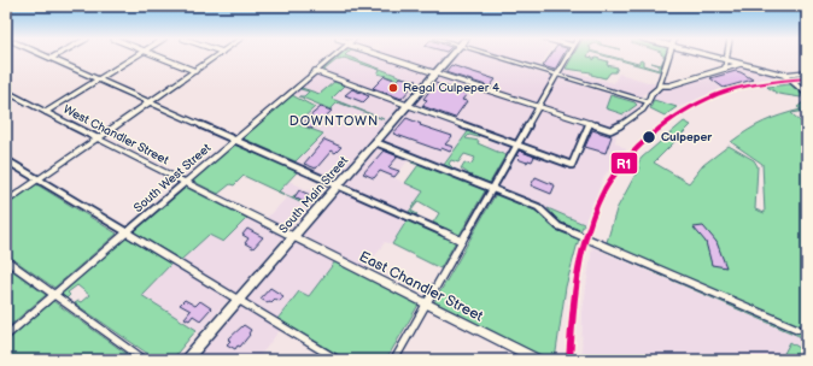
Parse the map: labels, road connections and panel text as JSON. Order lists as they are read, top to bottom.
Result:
{
  "streets": {
    "main road": ["South Main Street"],
    "street": ["West Chandler Street", "South West Street", "East Chandler Street"]
  },
  "crossings": [
    ["West Chandler Street", "South West Street"],
    ["West Chandler Street", "South Main Street"],
    ["West Chandler Street", "East Chandler Street"],
    ["South Main Street", "East Chandler Street"]
  ],
  "districts": ["DOWNTOWN"],
  "places": ["Regal Culpeper 4", "Culpeper"],
  "lines": ["transit line R1"]
}
